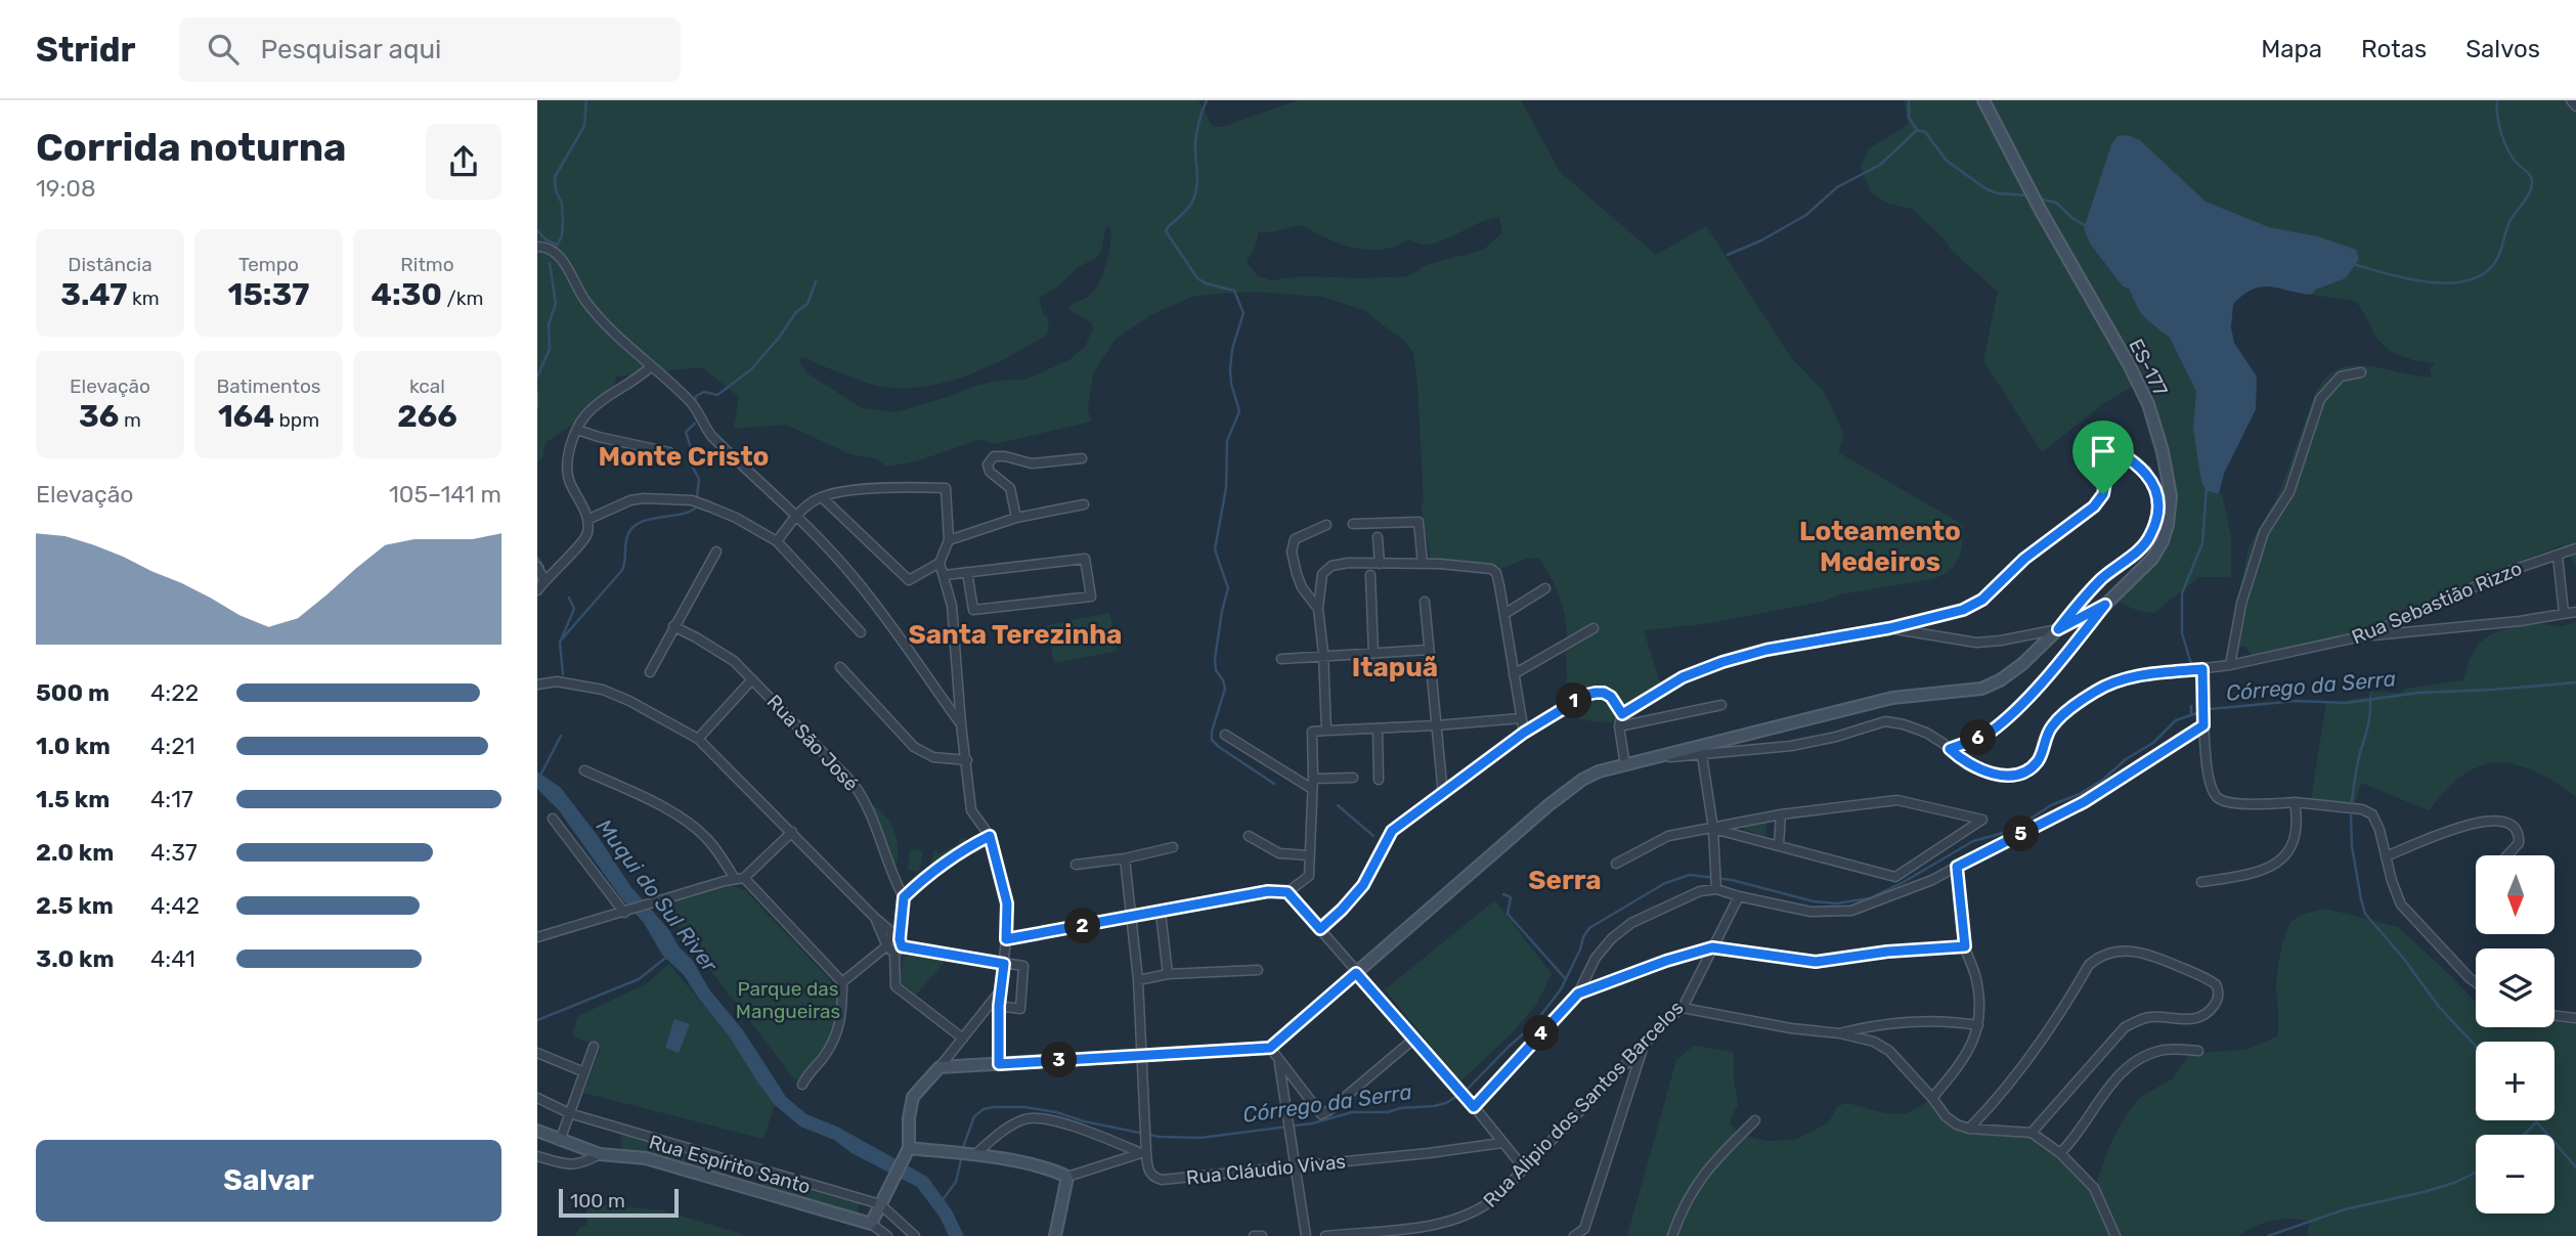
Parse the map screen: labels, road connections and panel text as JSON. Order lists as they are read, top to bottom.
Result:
{
  "streets": {
    "main road": ["ES-177", "Rua Espírito Santo"],
    "street": [
      "Rua Sebastião Rizzo",
      "Rua São José",
      "Rua Alipio dos Santos Barcelos",
      "Rua Cláudio Vivas"
    ]
  },
  "crossings": [
    ["ES-177", "Rua Sebastião Rizzo"]
  ],
  "districts": [
    "Monte Cristo",
    "Loteamento Medeiros",
    "Santa Terezinha",
    "Itapuã",
    "Serra"
  ],
  "water": ["Córrego da Serra", "Muqui do Sul River"],
  "parks": ["Parque das Mangueiras"],
  "scale_bar": "100 m",
  "north": "bottom",
  "page": {
    "header": "Stridr",
    "search": "Pesquisar aqui",
    "nav": ["Mapa", "Rotas", "Salvos"],
    "heading": ["Corrida noturna", "19:08"],
    "stats": [
      ["Distância", "3.47 km"],
      ["Tempo", "15:37"],
      ["Ritmo", "4:30 /km"],
      ["Elevação", "36 m"],
      ["Batimentos", "164 bpm"],
      ["kcal", "266"]
    ],
    "chart": ["Elevação", "105–141 m"],
    "list": [
      {
        "name": "500 m",
        "note": "4:22"
      },
      {
        "name": "1.0 km",
        "note": "4:21"
      },
      {
        "name": "1.5 km",
        "note": "4:17"
      },
      {
        "name": "2.0 km",
        "note": "4:37"
      },
      {
        "name": "2.5 km",
        "note": "4:42"
      },
      {
        "name": "3.0 km",
        "note": "4:41"
      }
    ],
    "pins": [
      "1",
      "6",
      "5",
      "2",
      "4",
      "3"
    ],
    "map_buttons": ["+", "−"],
    "buttons": "Salvar",
    "scale": "100 m"
  }
}
